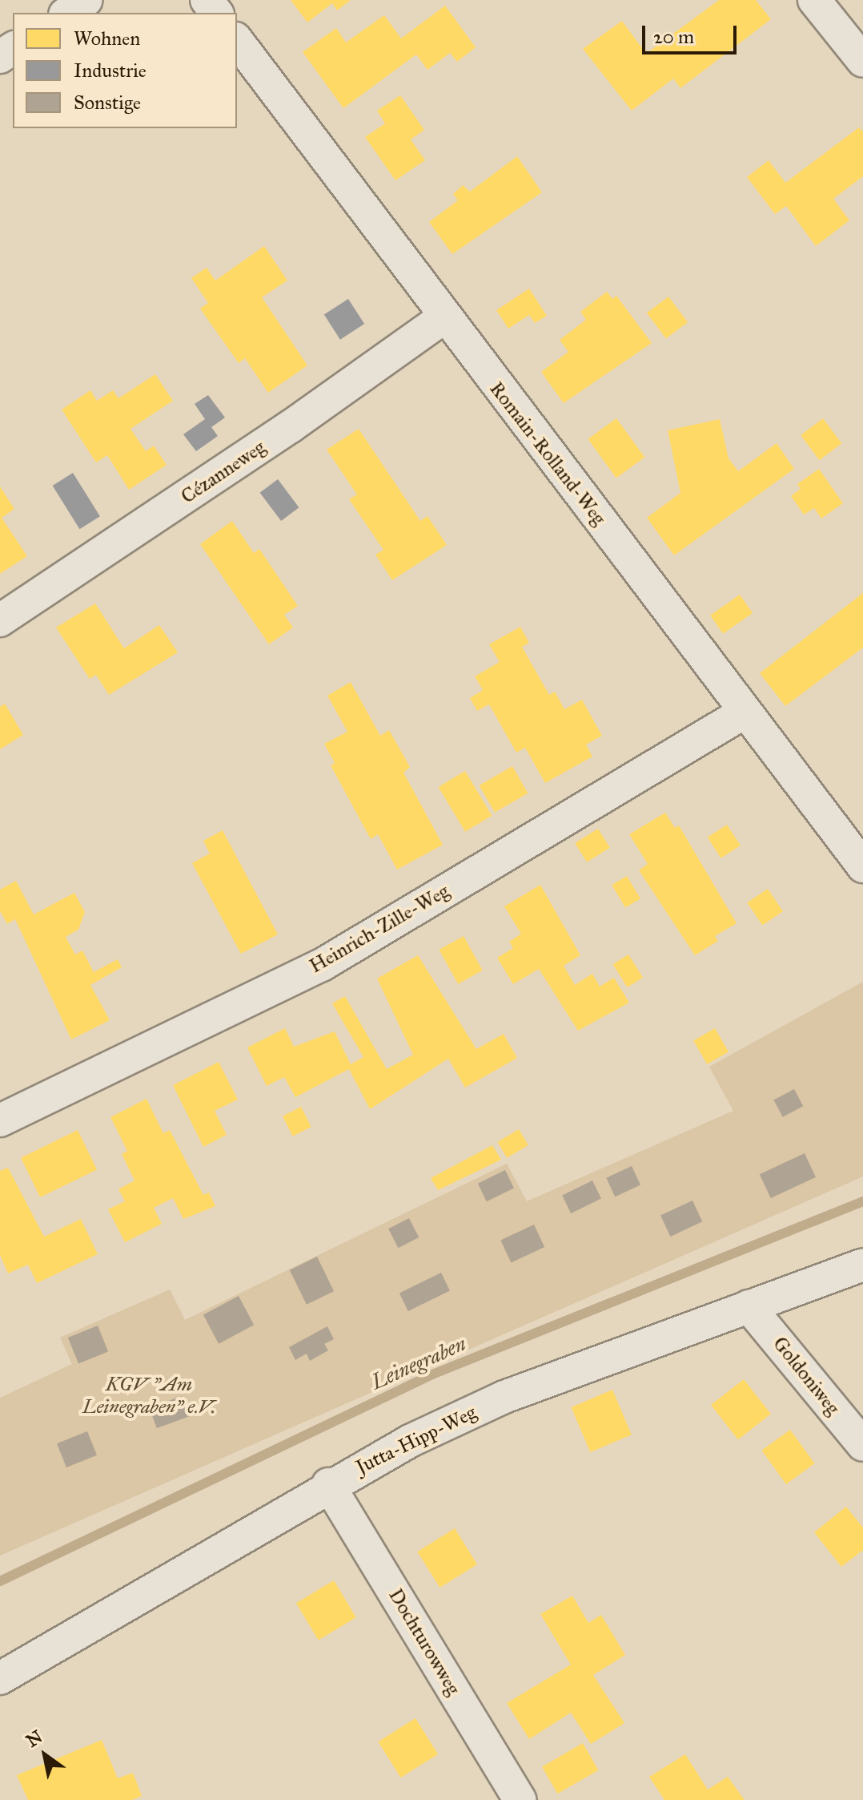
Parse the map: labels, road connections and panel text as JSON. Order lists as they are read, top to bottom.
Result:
{
  "streets": {
    "street": [
      "Romain-Rolland-Weg",
      "Cézanneweg",
      "Heinrich-Zille-Weg",
      "Goldoniweg",
      "Jutta-Hipp-Weg",
      "Dochturowweg"
    ]
  },
  "crossings": [
    ["Romain-Rolland-Weg", "Cézanneweg"],
    ["Romain-Rolland-Weg", "Heinrich-Zille-Weg"],
    ["Goldoniweg", "Jutta-Hipp-Weg"],
    ["Jutta-Hipp-Weg", "Dochturowweg"]
  ],
  "water": ["Leinegraben"],
  "parks": ["KGV \"Am Leinegraben\" e.V."],
  "legend": ["Wohnen", "Industrie", "Sonstige"],
  "scale_bar": "20 m",
  "north": "top left"
}
